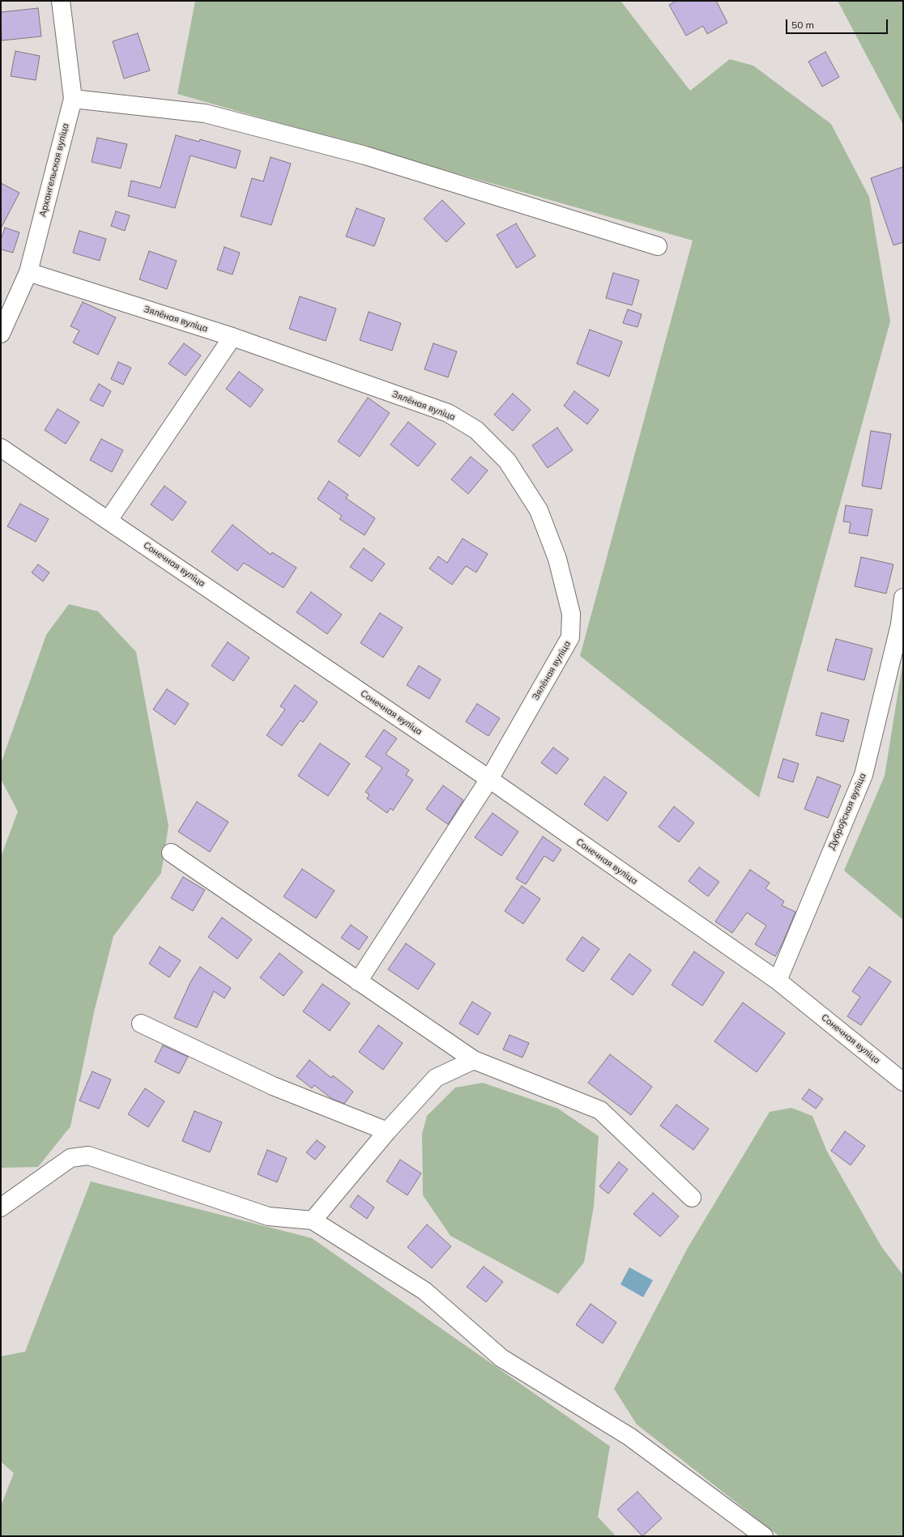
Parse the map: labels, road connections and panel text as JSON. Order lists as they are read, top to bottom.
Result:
{
  "streets": {
    "street": [
      "Архангельская вуліца",
      "Зялёная вуліца",
      "Сонечная вуліца",
      "Дуброўская вуліца"
    ]
  },
  "crossings": [
    ["Архангельская вуліца", "Зялёная вуліца"],
    ["Зялёная вуліца", "Сонечная вуліца"],
    ["Сонечная вуліца", "Дуброўская вуліца"]
  ],
  "scale_bar": "50 m"
}
